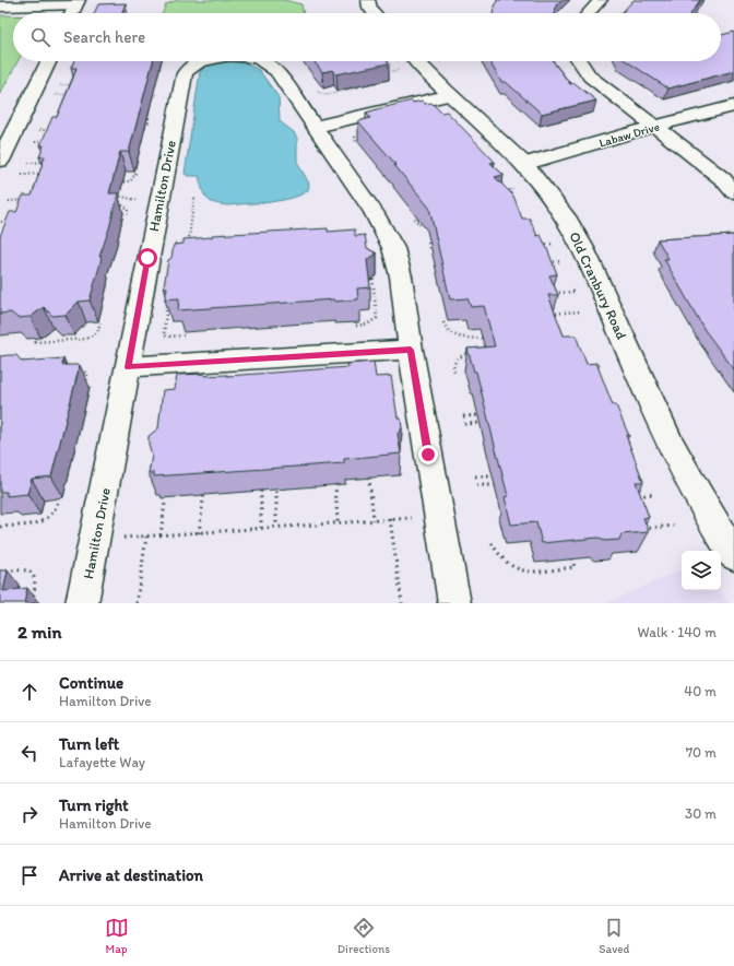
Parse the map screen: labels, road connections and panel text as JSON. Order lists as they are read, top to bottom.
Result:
{
  "streets": {
    "street": ["Labaw Drive", "Hamilton Drive", "Old Cranbury Road"]
  },
  "crossings": [
    ["Labaw Drive", "Old Cranbury Road"]
  ],
  "page": {
    "search": "Search here",
    "heading": ["2 min", "Walk · 140 m"],
    "list": [
      ["Continue", "Hamilton Drive", "40 m"],
      ["Turn left", "Lafayette Way", "70 m"],
      ["Turn right", "Hamilton Drive", "30 m"],
      "Arrive at destination"
    ],
    "nav": ["Map", "Directions", "Saved"]
  }
}
